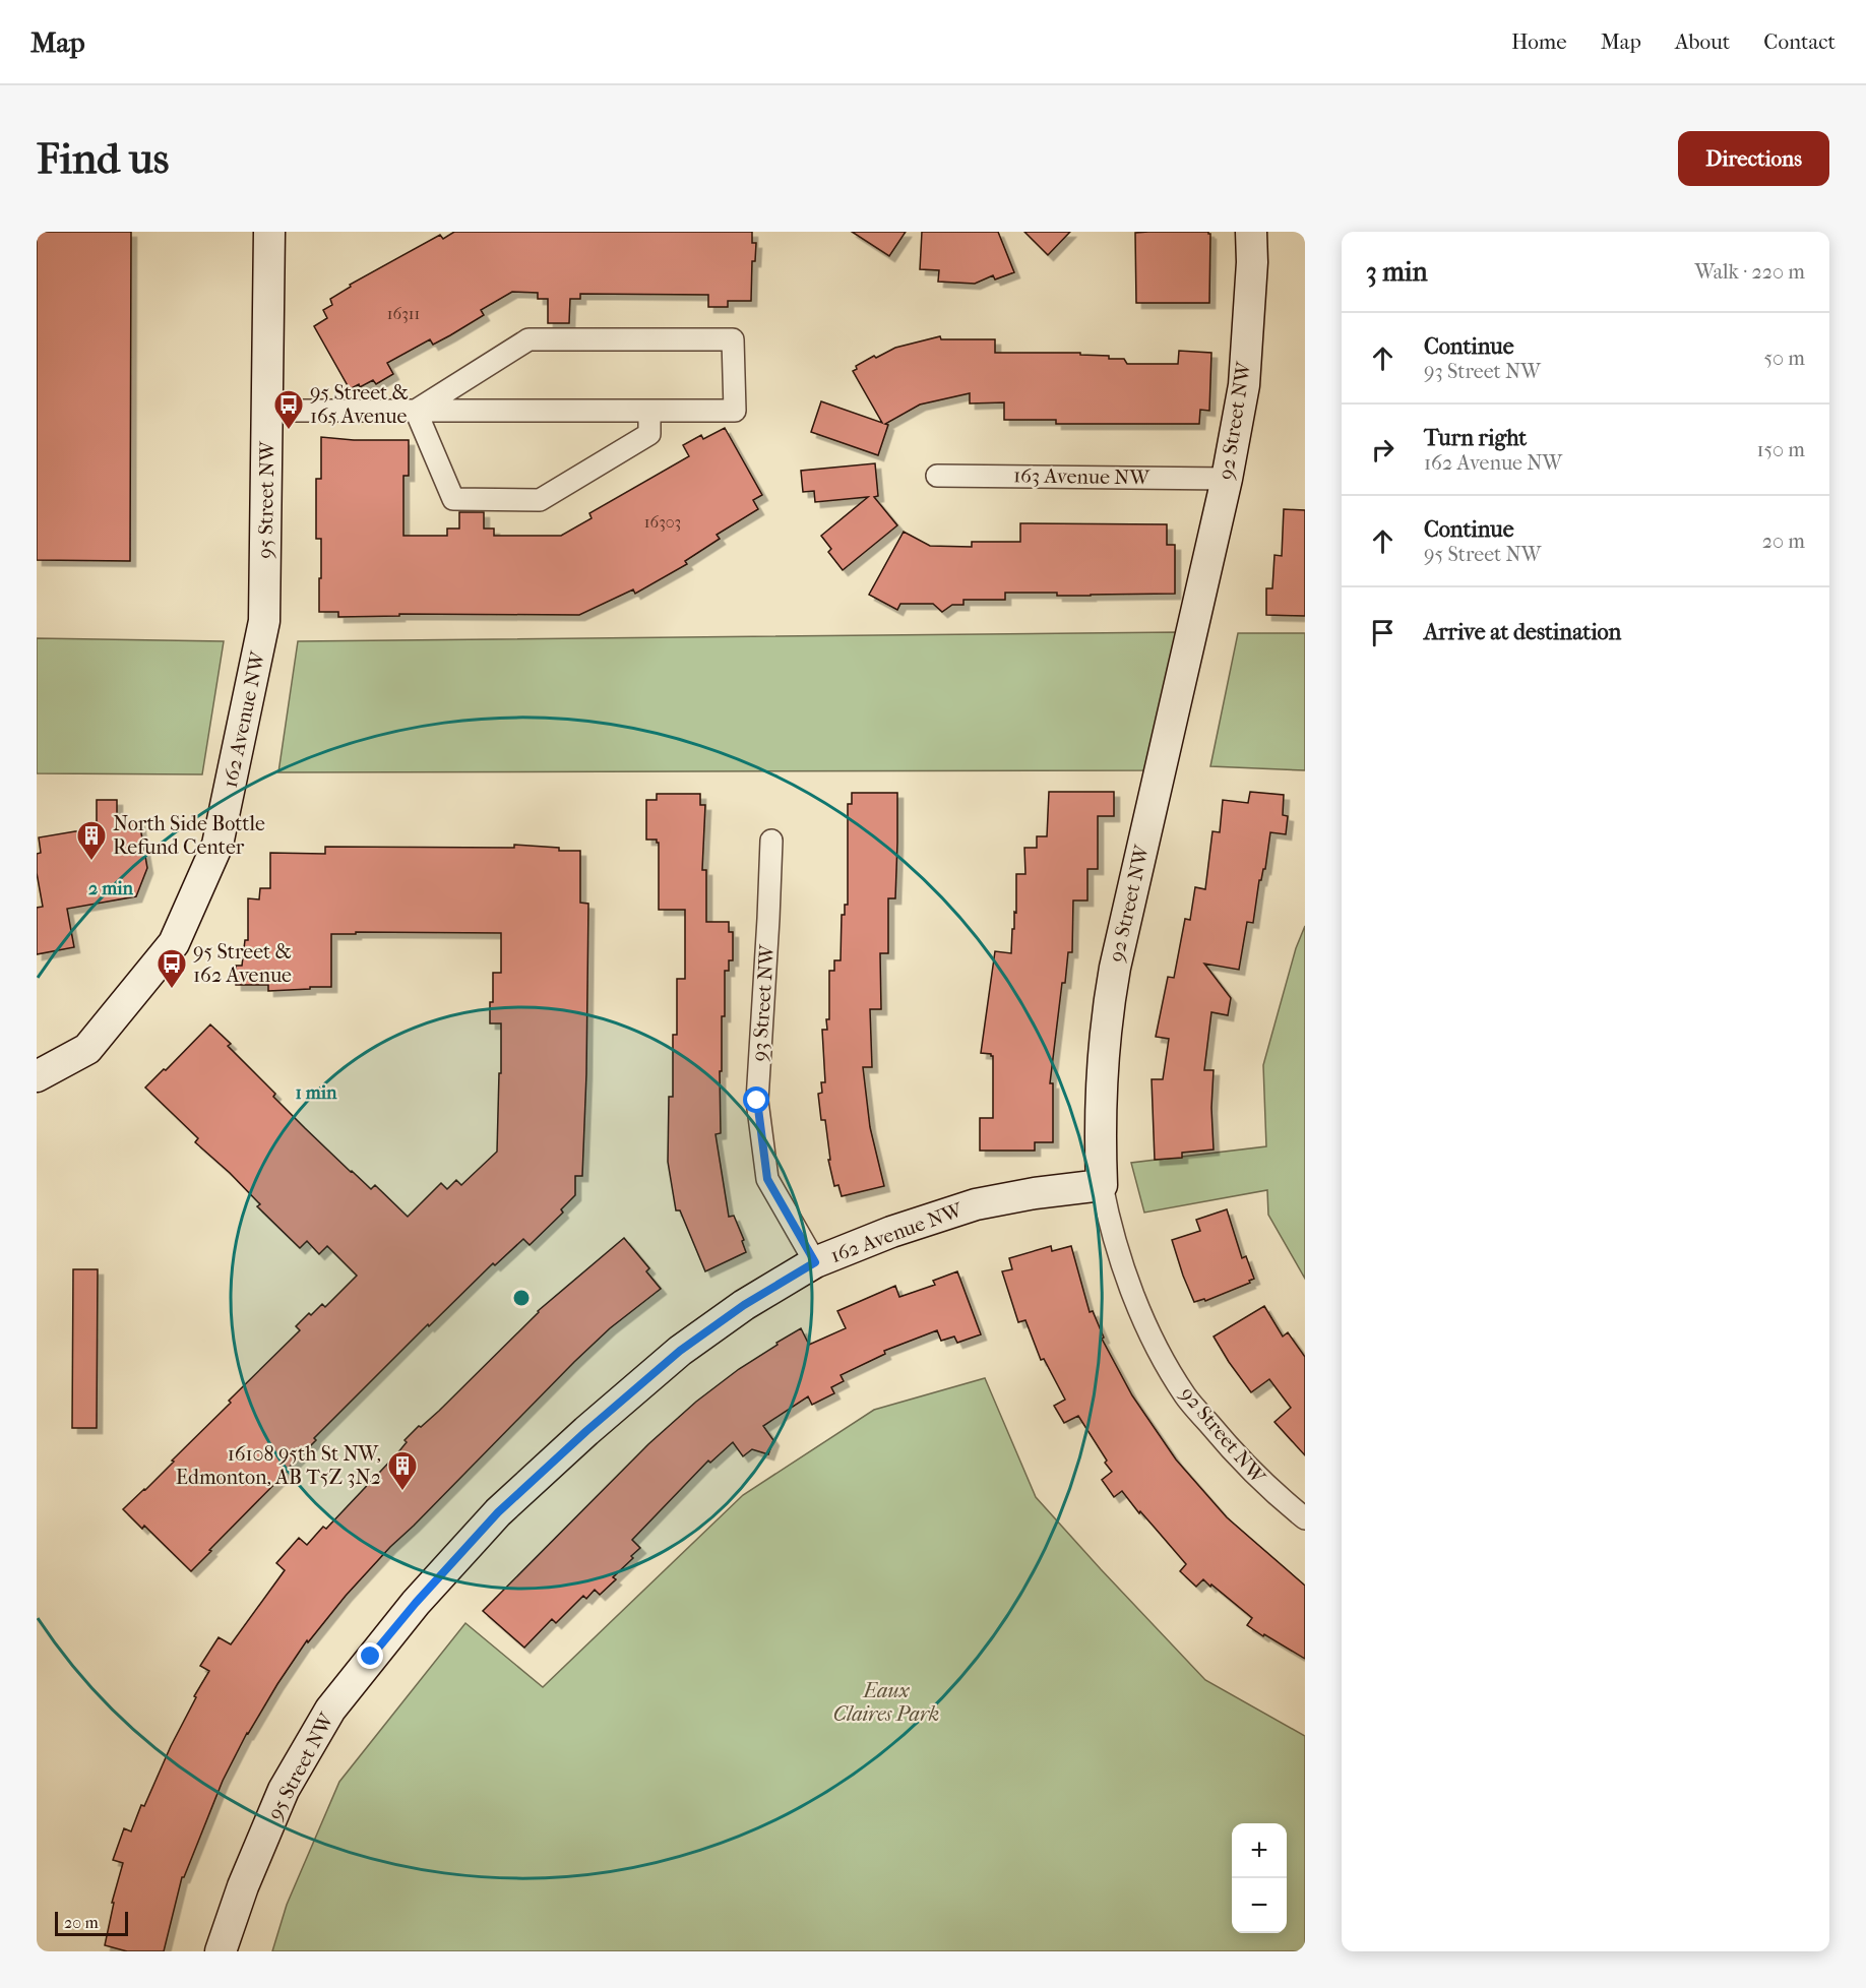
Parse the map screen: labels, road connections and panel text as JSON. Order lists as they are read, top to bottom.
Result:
{
  "streets": {
    "street": [
      "92 Street NW",
      "163 Avenue NW",
      "95 Street NW",
      "162 Avenue NW",
      "93 Street NW"
    ]
  },
  "crossings": [
    ["92 Street NW", "163 Avenue NW"],
    ["92 Street NW", "162 Avenue NW"],
    ["95 Street NW", "162 Avenue NW"],
    ["162 Avenue NW", "93 Street NW"]
  ],
  "parks": ["Eaux Claires Park"],
  "places": {
    "bus stop": ["95 Street & 165 Avenue", "95 Street & 162 Avenue"],
    "building": ["North Side Bottle Refund Center", "16108 95th St NW, Edmonton, AB T5Z 3N2"]
  },
  "house_numbers": ["16311", "16303"],
  "scale_bar": "20 m",
  "page": {
    "header": "Map",
    "nav": [
      "Home",
      "Map",
      "About",
      "Contact"
    ],
    "buttons": "Directions",
    "title": "Find us",
    "heading": ["3 min", "Walk · 220 m"],
    "list": [
      ["Continue", "93 Street NW", "50 m"],
      ["Turn right", "162 Avenue NW", "150 m"],
      ["Continue", "95 Street NW", "20 m"],
      "Arrive at destination"
    ],
    "map_buttons": ["+", "−"],
    "scale": "20 m"
  },
  "rings": ["2 min", "1 min"]
}
